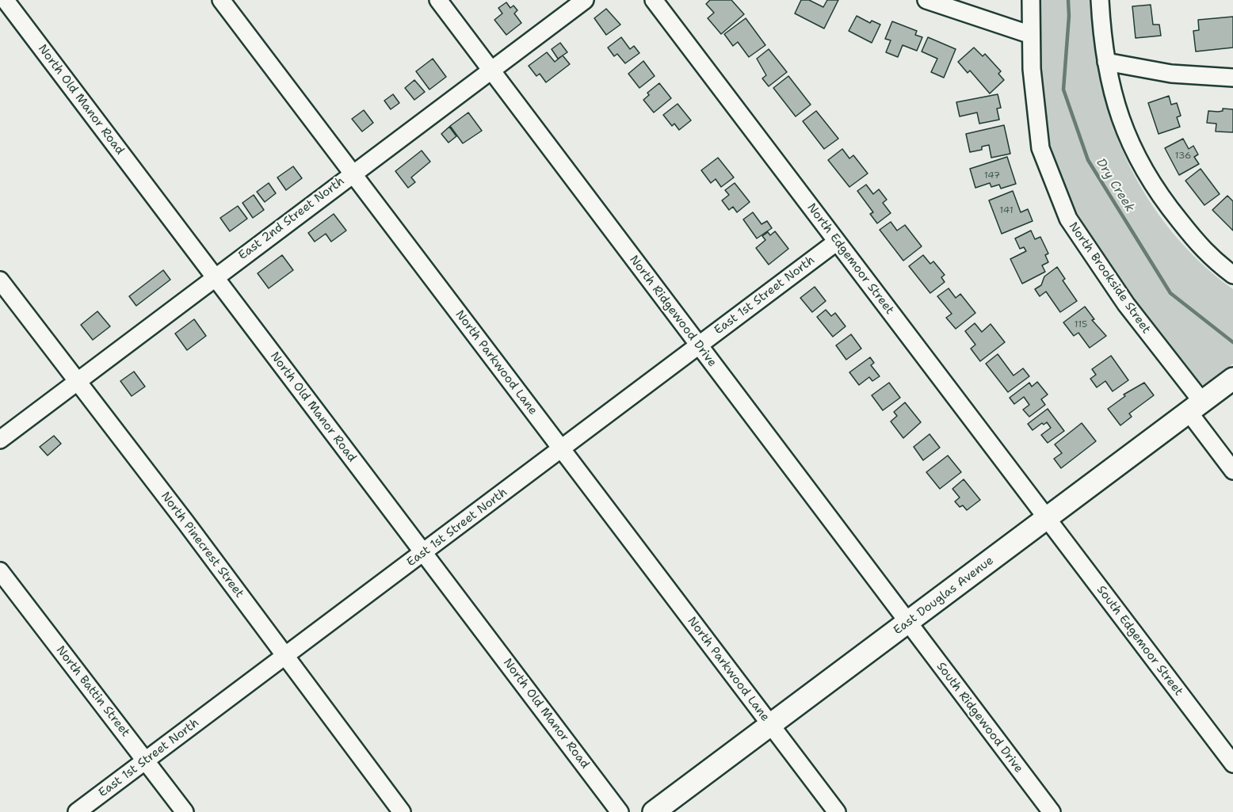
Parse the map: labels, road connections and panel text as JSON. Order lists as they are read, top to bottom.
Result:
{
  "streets": {
    "main road": ["East Douglas Avenue"],
    "street": [
      "North Old Manor Road",
      "East 2nd Street North",
      "North Edgemoor Street",
      "North Brookside Street",
      "East 1st Street North",
      "North Ridgewood Drive",
      "North Parkwood Lane",
      "North Pinecrest Street",
      "South Edgemoor Street",
      "North Battin Street",
      "South Ridgewood Drive"
    ]
  },
  "crossings": [
    ["North Old Manor Road", "East 2nd Street North"],
    ["North Old Manor Road", "East 1st Street North"],
    ["East 2nd Street North", "North Ridgewood Drive"],
    ["East 2nd Street North", "North Parkwood Lane"],
    ["East 2nd Street North", "North Pinecrest Street"],
    ["North Edgemoor Street", "East 1st Street North"],
    ["North Edgemoor Street", "East Douglas Avenue"],
    ["North Edgemoor Street", "South Edgemoor Street"],
    ["North Brookside Street", "East Douglas Avenue"],
    ["East 1st Street North", "North Ridgewood Drive"],
    ["East 1st Street North", "North Parkwood Lane"],
    ["East 1st Street North", "North Pinecrest Street"],
    ["East 1st Street North", "North Battin Street"],
    ["North Ridgewood Drive", "East Douglas Avenue"],
    ["North Ridgewood Drive", "South Ridgewood Drive"],
    ["North Parkwood Lane", "East Douglas Avenue"],
    ["East Douglas Avenue", "South Edgemoor Street"],
    ["East Douglas Avenue", "South Ridgewood Drive"]
  ],
  "water": ["Dry Creek"],
  "house_numbers": [
    "136",
    "147",
    "141",
    "115"
  ]
}
